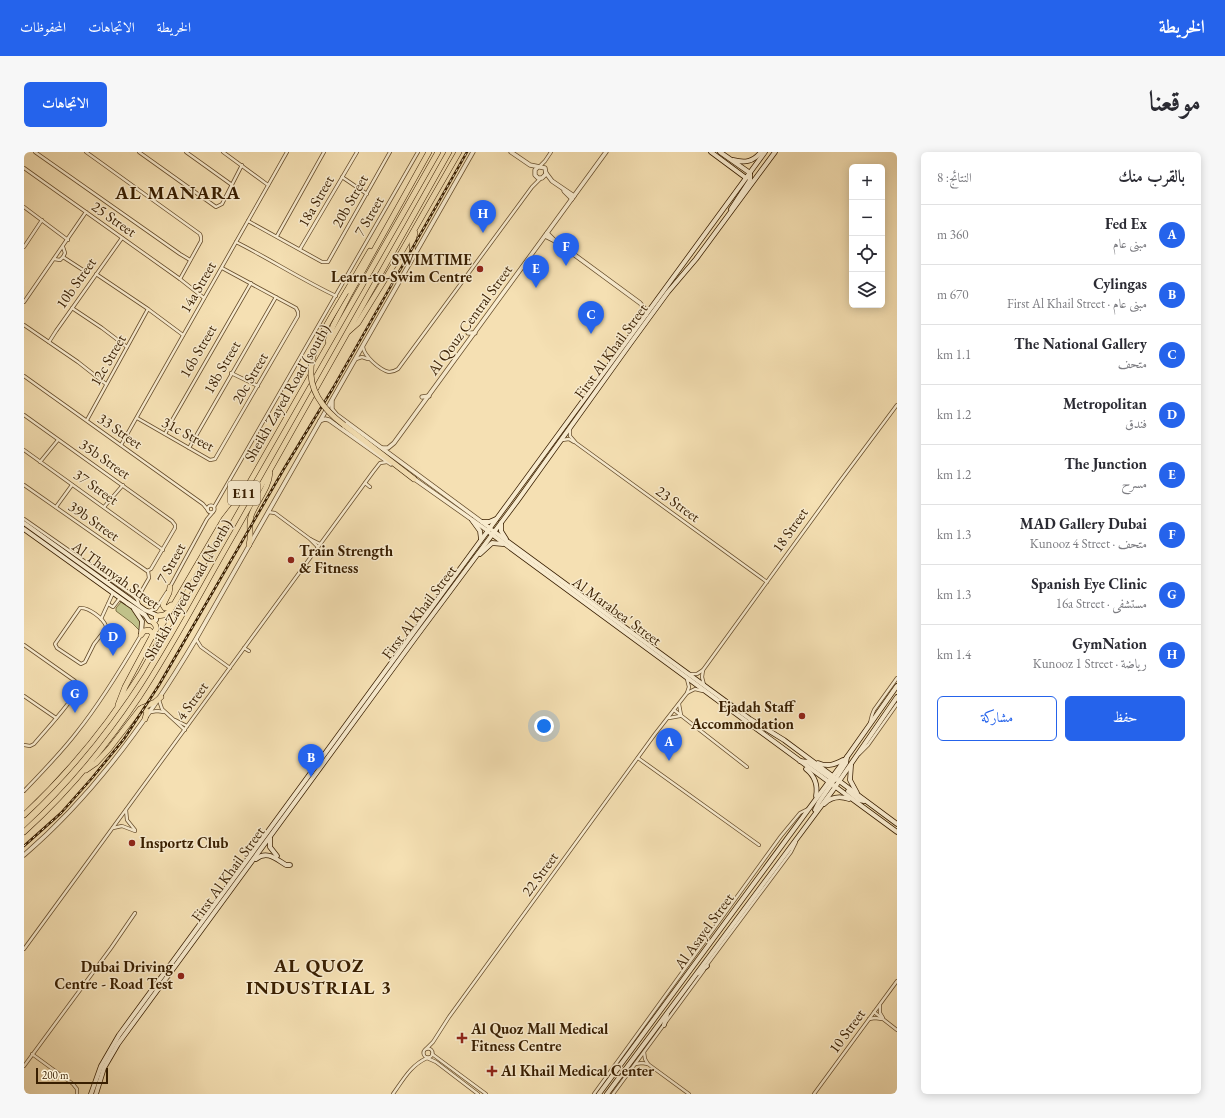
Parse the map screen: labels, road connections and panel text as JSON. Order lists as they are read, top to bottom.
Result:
{
  "streets": {
    "highway": ["Sheikh Zayed Road (south)", "E11", "Sheikh Zayed Road (North)"],
    "main road": [
      "First Al Khail Street",
      "Al Thanyah Street",
      "Al Marabea' Street",
      "Al Asayel Street"
    ],
    "street": [
      "18a Street",
      "20b Street",
      "7 Street",
      "25 Street",
      "10b Street",
      "14a Street",
      "Al Qouz Central Street",
      "16b Street",
      "12c Street",
      "18b Street",
      "20c Street",
      "33 Street",
      "31c Street",
      "35b Street",
      "37 Street",
      "23 Street",
      "39b Street",
      "18 Street",
      "4 Street",
      "22 Street",
      "10 Street"
    ]
  },
  "crossings": [
    ["18a Street", "20b Street"],
    ["7 Street", "33 Street"],
    ["7 Street", "Al Thanyah Street"],
    ["25 Street", "10b Street"],
    ["25 Street", "14a Street"],
    ["14a Street", "33 Street"],
    ["14a Street", "31c Street"],
    ["16b Street", "31c Street"],
    ["First Al Khail Street", "23 Street"],
    ["First Al Khail Street", "Al Marabea' Street"],
    ["12c Street", "33 Street"],
    ["18b Street", "20c Street"],
    ["18b Street", "31c Street"],
    ["20c Street", "31c Street"],
    ["35b Street", "37 Street"],
    ["23 Street", "18 Street"],
    ["Al Marabea' Street", "Al Asayel Street"]
  ],
  "districts": ["AL MANARA", "AL QUOZ INDUSTRIAL 3"],
  "places": {
    "other": [
      "SWIMTIME Learn-to-Swim Centre",
      "Train Strength & Fitness",
      "Ejadah Staff Accommodation",
      "Insportz Club",
      "Dubai Driving Centre - Road Test"
    ],
    "health": ["Al Quoz Mall Medical Fitness Centre", "Al Khail Medical Center"]
  },
  "scale_bar": "200 m",
  "page": {
    "header": "الخريطة",
    "nav": ["الخريطة", "الاتجاهات", "المحفوظات"],
    "title": "موقعنا",
    "buttons": [
      "الاتجاهات",
      ["حفظ", "مشاركة"]
    ],
    "heading": ["بالقرب منك", "النتائج: 8"],
    "map_buttons": ["+", "−"],
    "pins": [
      "H",
      "F",
      "E",
      "C",
      "D",
      "G",
      "A",
      "B"
    ],
    "list": [
      {
        "mark": "A",
        "name": "Fed Ex",
        "note": "مبنى عام",
        "value": "360 m"
      },
      {
        "mark": "B",
        "name": "Cylingas",
        "note": "مبنى عام · First Al Khail Street",
        "value": "670 m"
      },
      {
        "mark": "C",
        "name": "The National Gallery",
        "note": "متحف",
        "value": "1.1 km"
      },
      {
        "mark": "D",
        "name": "Metropolitan",
        "note": "فندق",
        "value": "1.2 km"
      },
      {
        "mark": "E",
        "name": "The Junction",
        "note": "مسرح",
        "value": "1.2 km"
      },
      {
        "mark": "F",
        "name": "MAD Gallery Dubai",
        "note": "متحف · Kunooz 4 Street",
        "value": "1.3 km"
      },
      {
        "mark": "G",
        "name": "Spanish Eye Clinic",
        "note": "مستشفى · 16a Street",
        "value": "1.3 km"
      },
      {
        "mark": "H",
        "name": "GymNation",
        "note": "رياضة · Kunooz 1 Street",
        "value": "1.4 km"
      }
    ],
    "scale": "200 m"
  }
}
